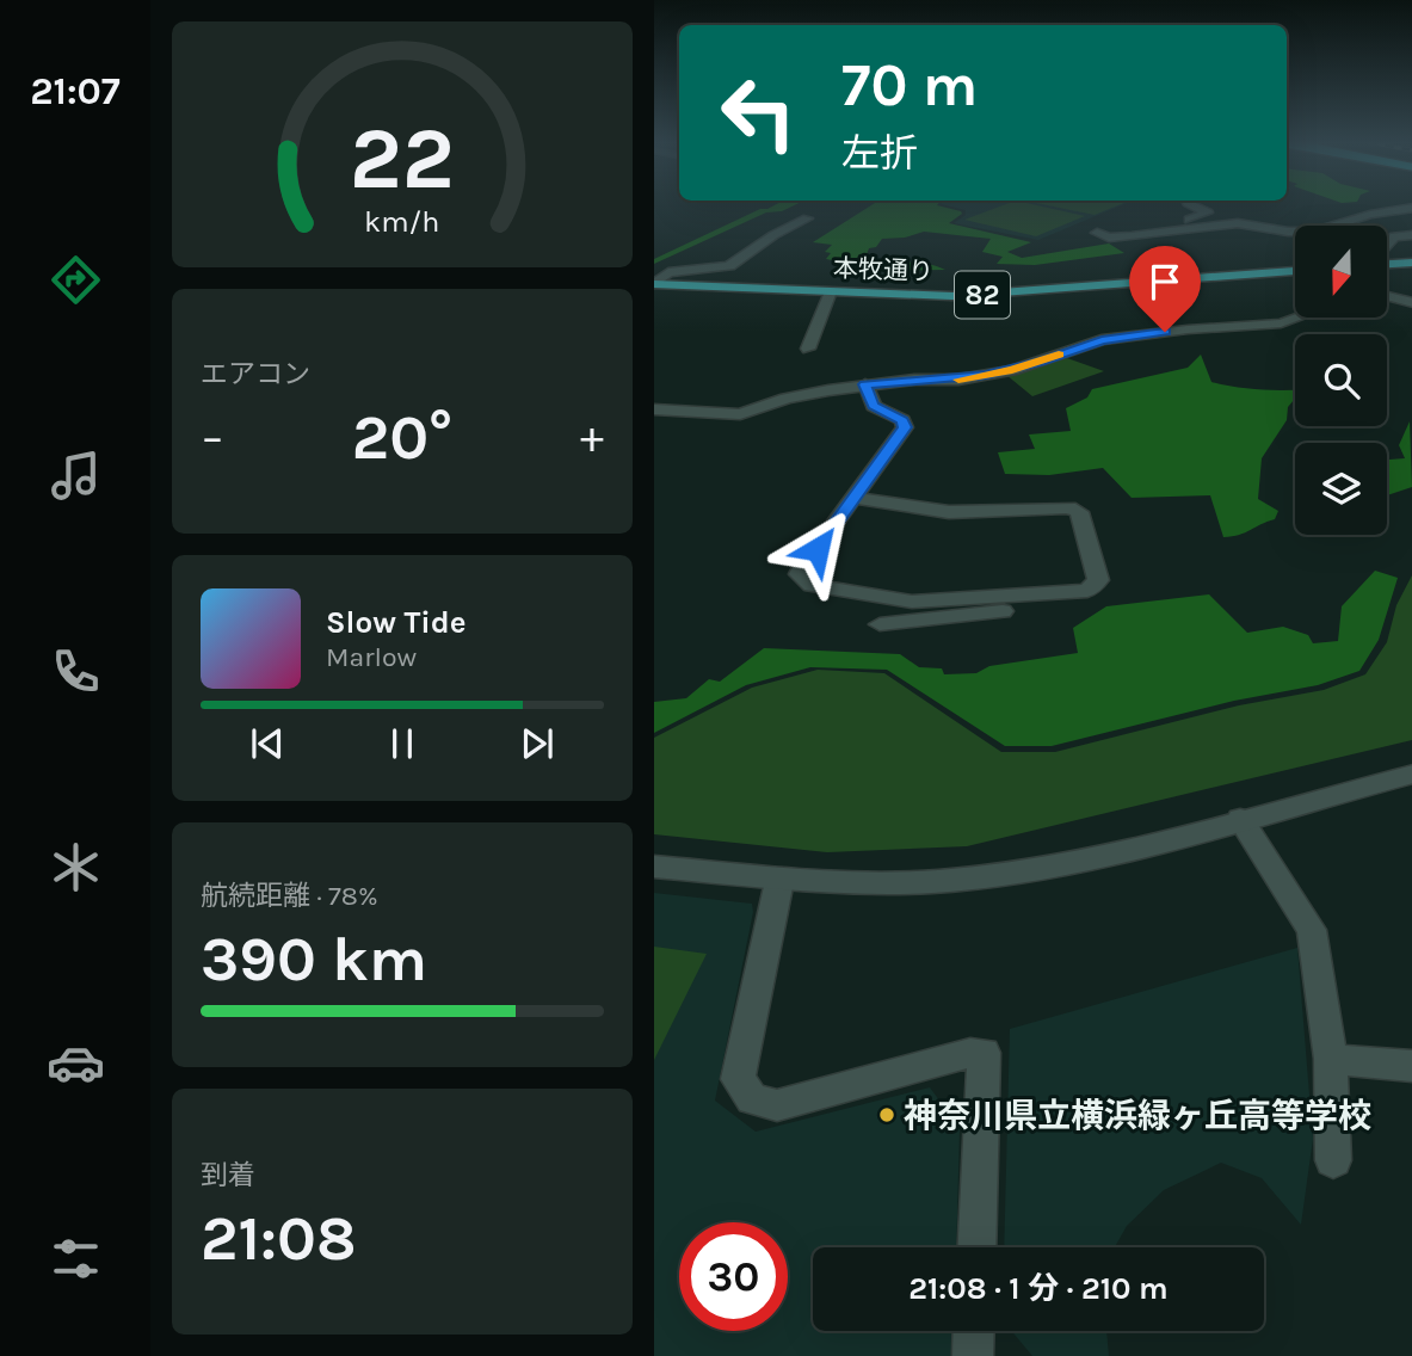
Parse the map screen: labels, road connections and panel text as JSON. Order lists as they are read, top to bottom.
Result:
{
  "streets": {
    "main road": ["本牧通り", "82"]
  },
  "places": ["神奈川県立横浜緑ヶ丘高等学校"],
  "north": "bottom",
  "page": {
    "tabs": "21:07",
    "turn": ["70 m", "左折"],
    "tile": [
      "エアコン",
      ["航続距離 · 78%", "390 km"],
      ["到着", "21:08"]
    ],
    "heat": ["−", "20°", "+"],
    "song": ["Slow Tide", "Marlow"],
    "limit": "30",
    "trip": "21:08 · 1 分 · 210 m",
    "gauge": ["22", "km/h"]
  }
}
